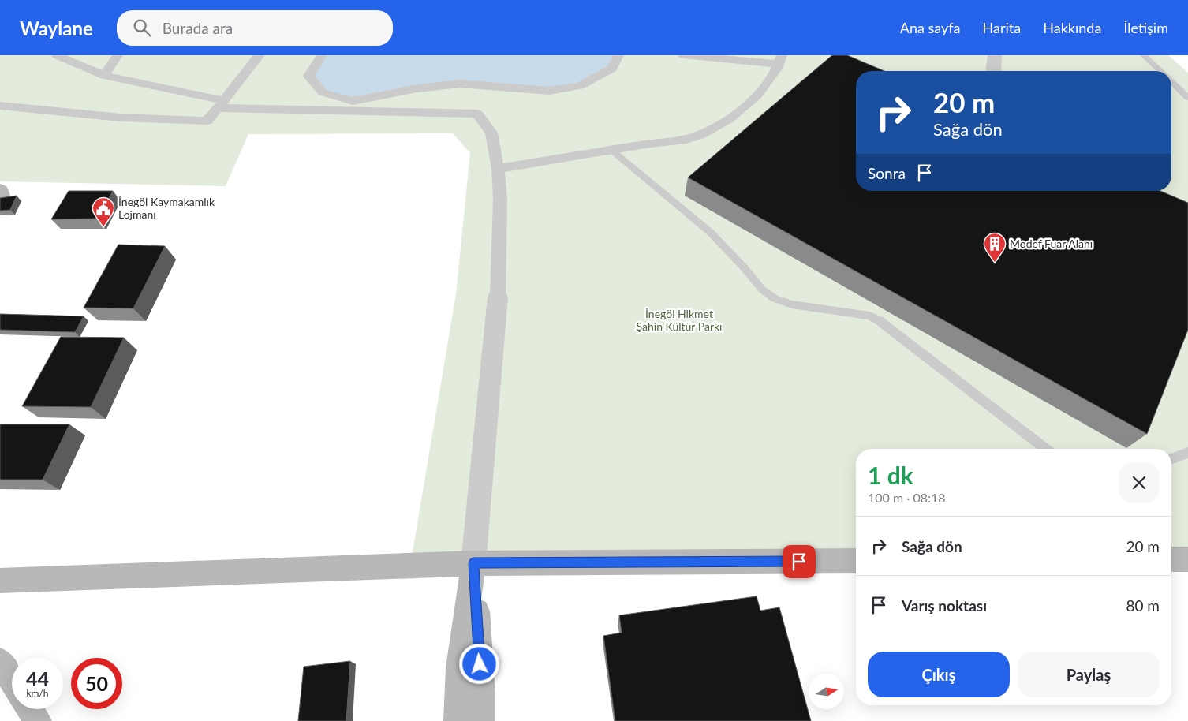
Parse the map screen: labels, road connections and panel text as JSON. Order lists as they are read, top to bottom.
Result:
{
  "parks": ["İnegöl Hikmet Şahin Kültür Parkı"],
  "places": {
    "public building": ["İnegöl Kaymakamlık Lojmanı"],
    "building": ["Modef Fuar Alanı"]
  },
  "north": "right",
  "page": {
    "header": "Waylane",
    "search": "Burada ara",
    "nav": [
      "Ana sayfa",
      "Harita",
      "Hakkında",
      "İletişim"
    ],
    "turn": ["20 m", "Sağa dön"],
    "then": "Sonra",
    "heading": ["1 dk", "100 m · 08:18"],
    "list": [
      {
        "name": "Sağa dön",
        "value": "20 m"
      },
      {
        "name": "Varış noktası",
        "value": "80 m"
      }
    ],
    "buttons": ["Çıkış", "Paylaş"],
    "speed": "44 km/h",
    "limit": "50"
  }
}
